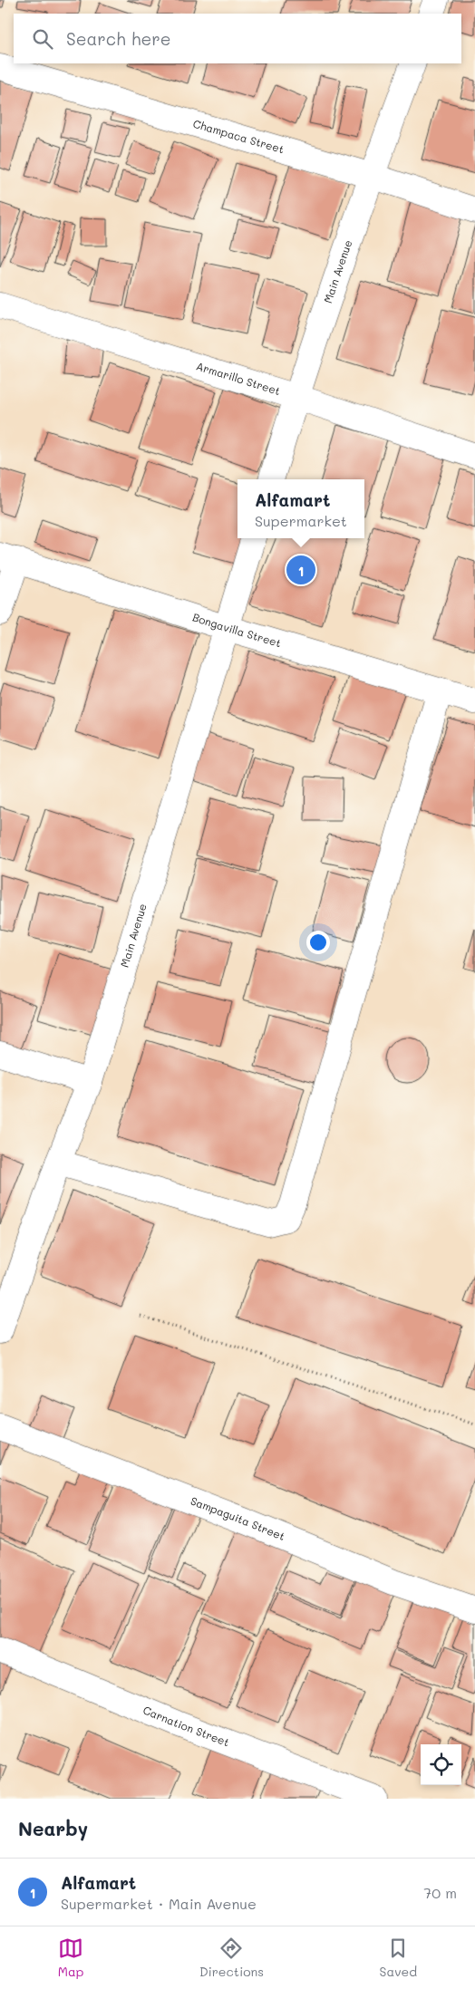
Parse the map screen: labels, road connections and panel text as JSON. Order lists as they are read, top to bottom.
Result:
{
  "streets": {
    "street": [
      "Champaca Street",
      "Main Avenue",
      "Armarillo Street",
      "Bongavilla Street",
      "Sampaguita Street",
      "Carnation Street"
    ]
  },
  "crossings": [
    ["Champaca Street", "Main Avenue"],
    ["Main Avenue", "Armarillo Street"],
    ["Main Avenue", "Bongavilla Street"]
  ],
  "page": {
    "search": "Search here",
    "popup": ["Alfamart", "Supermarket"],
    "pins": "1",
    "heading": "Nearby",
    "list": [
      {
        "mark": "1",
        "name": "Alfamart",
        "note": "Supermarket · Main Avenue",
        "value": "70 m"
      }
    ],
    "nav": ["Map", "Directions", "Saved"]
  }
}
